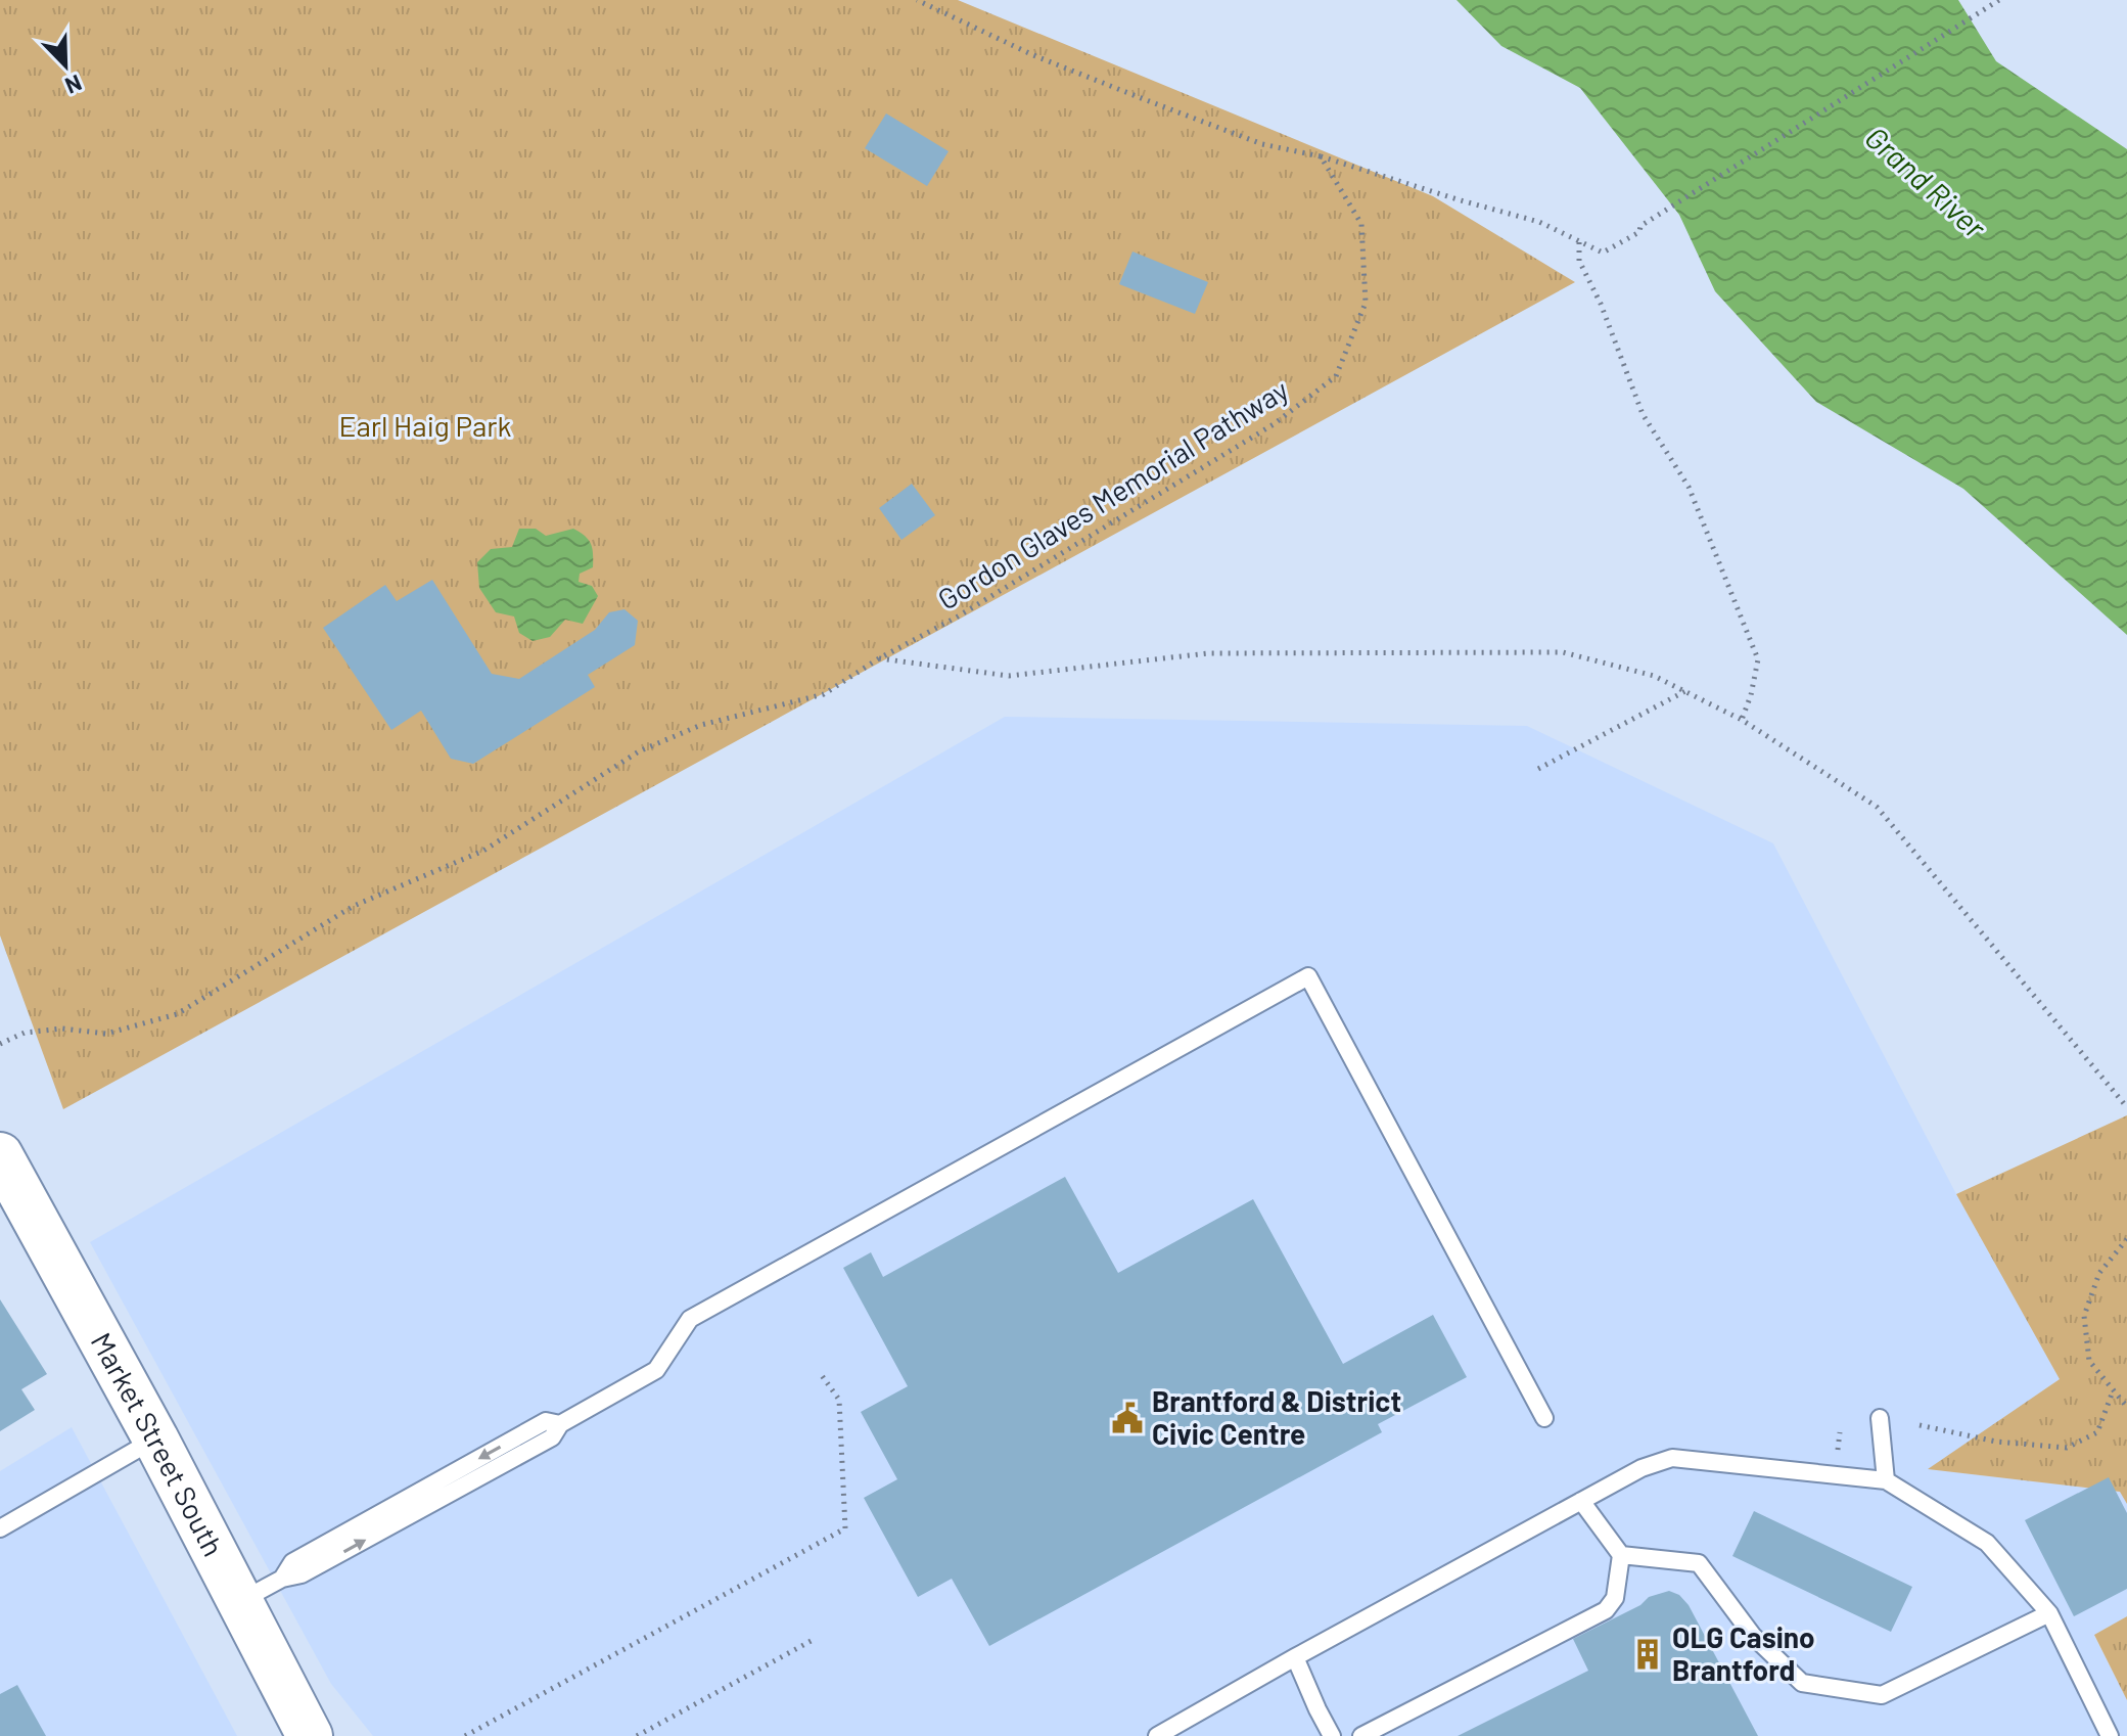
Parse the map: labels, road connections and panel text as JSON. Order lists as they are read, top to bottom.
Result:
{
  "streets": {
    "street": ["Market Street South"],
    "path": ["Gordon Glaves Memorial Pathway"]
  },
  "water": ["Grand River"],
  "parks": ["Earl Haig Park"],
  "places": {
    "public building": ["Brantford & District Civic Centre"],
    "building": ["OLG Casino Brantford"]
  },
  "north": "bottom right"
}
